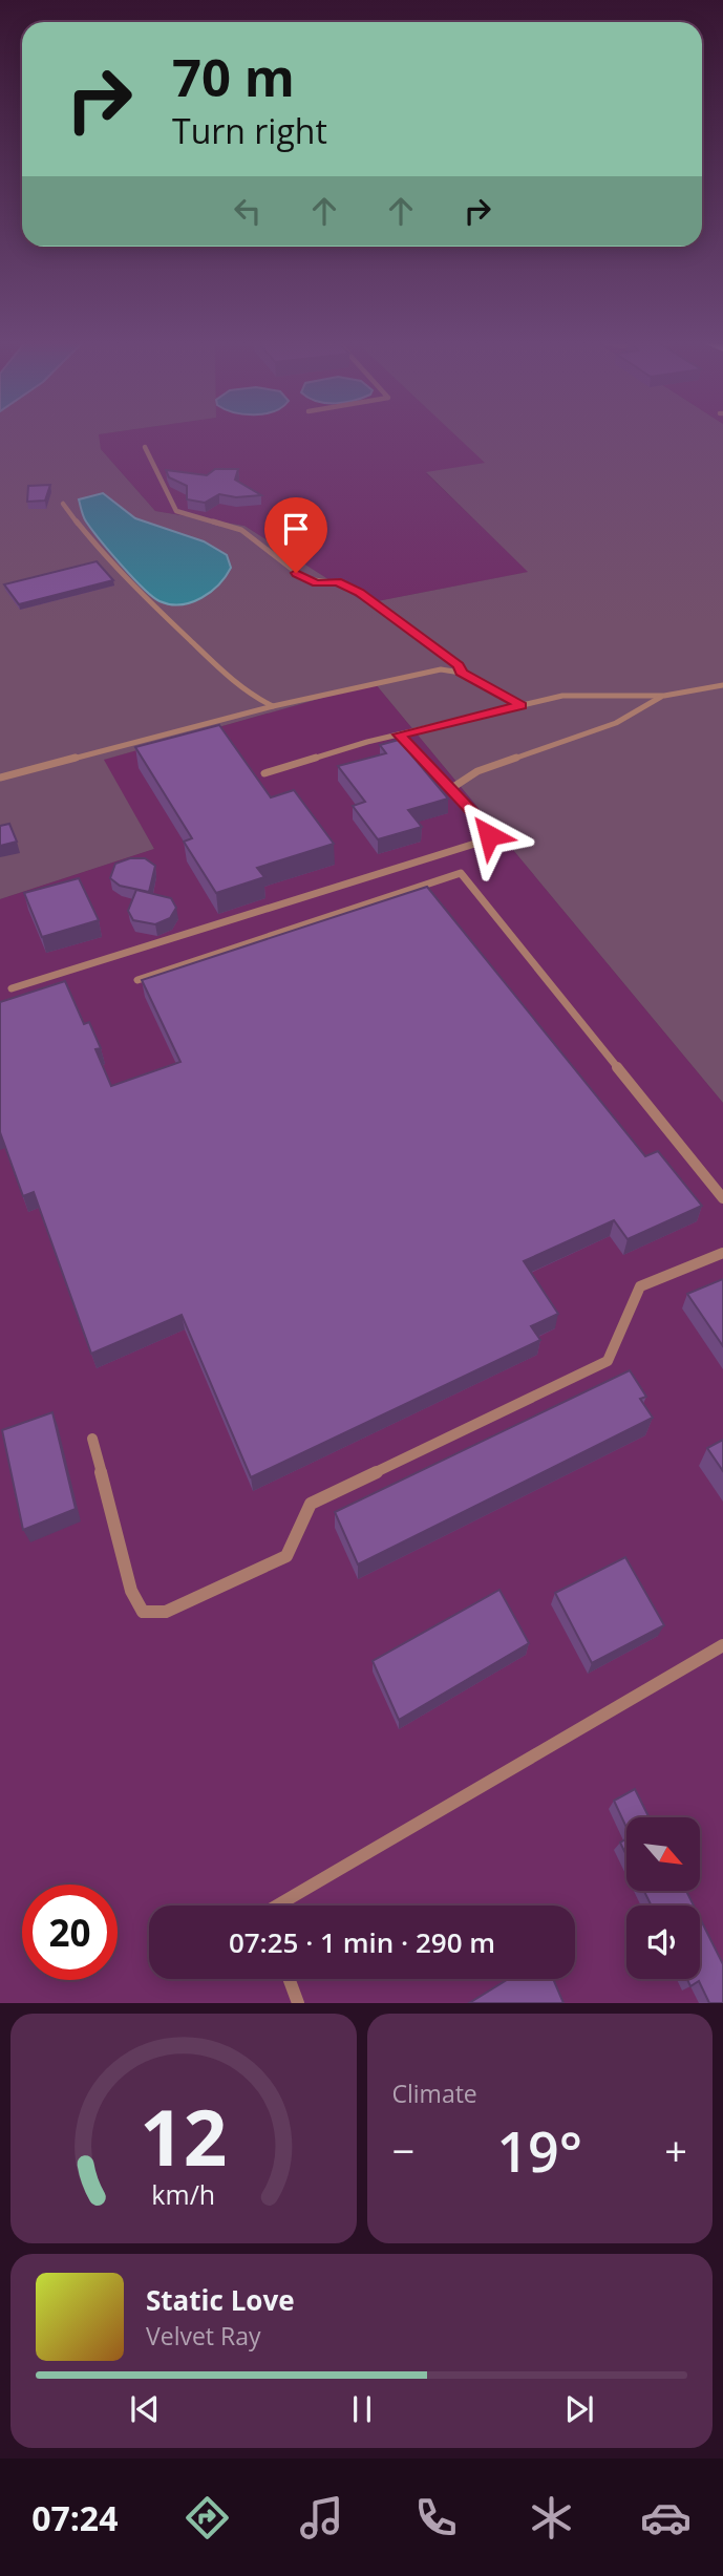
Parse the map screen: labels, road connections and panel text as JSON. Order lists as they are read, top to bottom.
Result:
{
  "north": "bottom right",
  "page": {
    "turn": ["70 m", "Turn right"],
    "limit": "20",
    "trip": "07:25 · 1 min · 290 m",
    "tile": "Climate",
    "heat": ["−", "19°", "+"],
    "song": ["Static Love", "Velvet Ray"],
    "tabs": "07:24",
    "gauge": ["12", "km/h"]
  }
}
